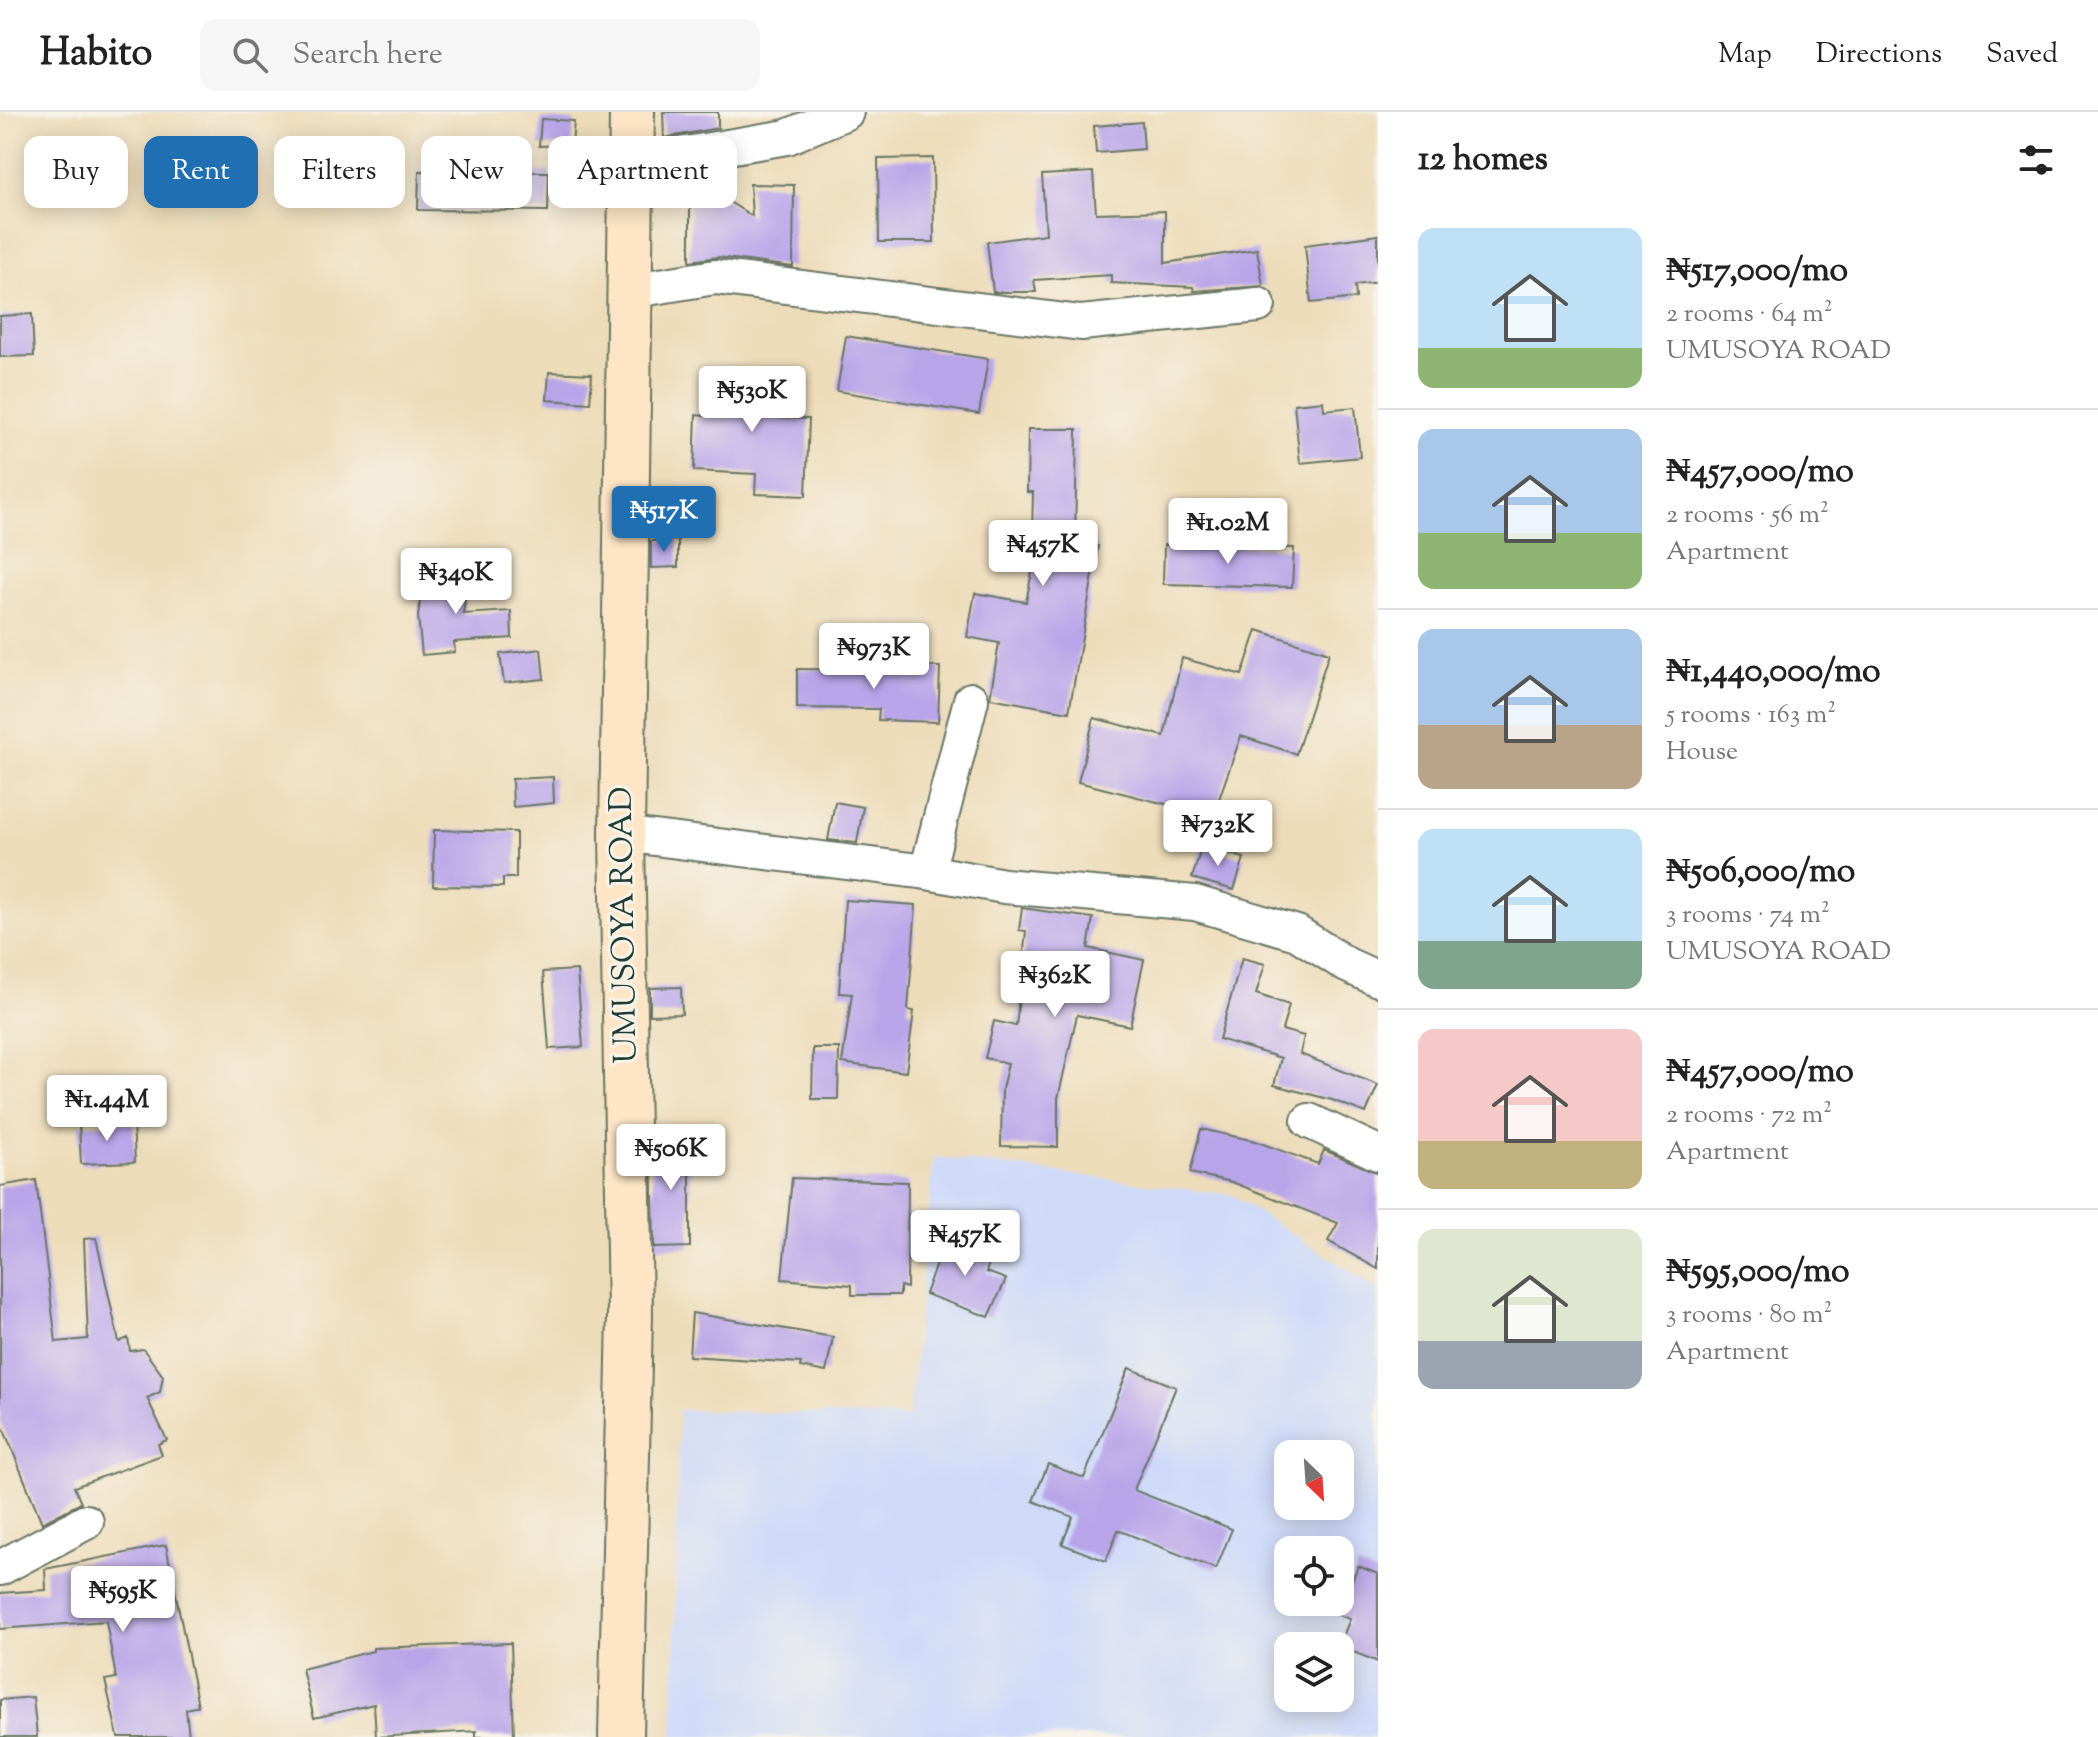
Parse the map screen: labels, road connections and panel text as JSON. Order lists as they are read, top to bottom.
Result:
{
  "streets": {
    "main road": ["UMUSOYA ROAD"]
  },
  "north": "bottom right",
  "page": {
    "header": "Habito",
    "search": "Search here",
    "nav": ["Map", "Directions", "Saved"],
    "heading": "12 homes",
    "chip": [
      "Buy",
      "Rent",
      "Filters",
      "New",
      "Apartment"
    ],
    "list": [
      {
        "name": "₦517,000/mo",
        "note": "2 rooms · 64 m² · UMUSOYA ROAD"
      },
      {
        "name": "₦457,000/mo",
        "note": "2 rooms · 56 m² · Apartment"
      },
      {
        "name": "₦1,440,000/mo",
        "note": "5 rooms · 163 m² · House"
      },
      {
        "name": "₦506,000/mo",
        "note": "3 rooms · 74 m² · UMUSOYA ROAD"
      },
      {
        "name": "₦457,000/mo",
        "note": "2 rooms · 72 m² · Apartment"
      },
      {
        "name": "₦595,000/mo",
        "note": "3 rooms · 80 m² · Apartment"
      }
    ],
    "price": [
      "₦530K",
      "₦517K",
      "₦1.02M",
      "₦457K",
      "₦340K",
      "₦973K",
      "₦732K",
      "₦362K",
      "₦1.44M",
      "₦506K",
      "₦457K",
      "₦595K"
    ]
  }
}
